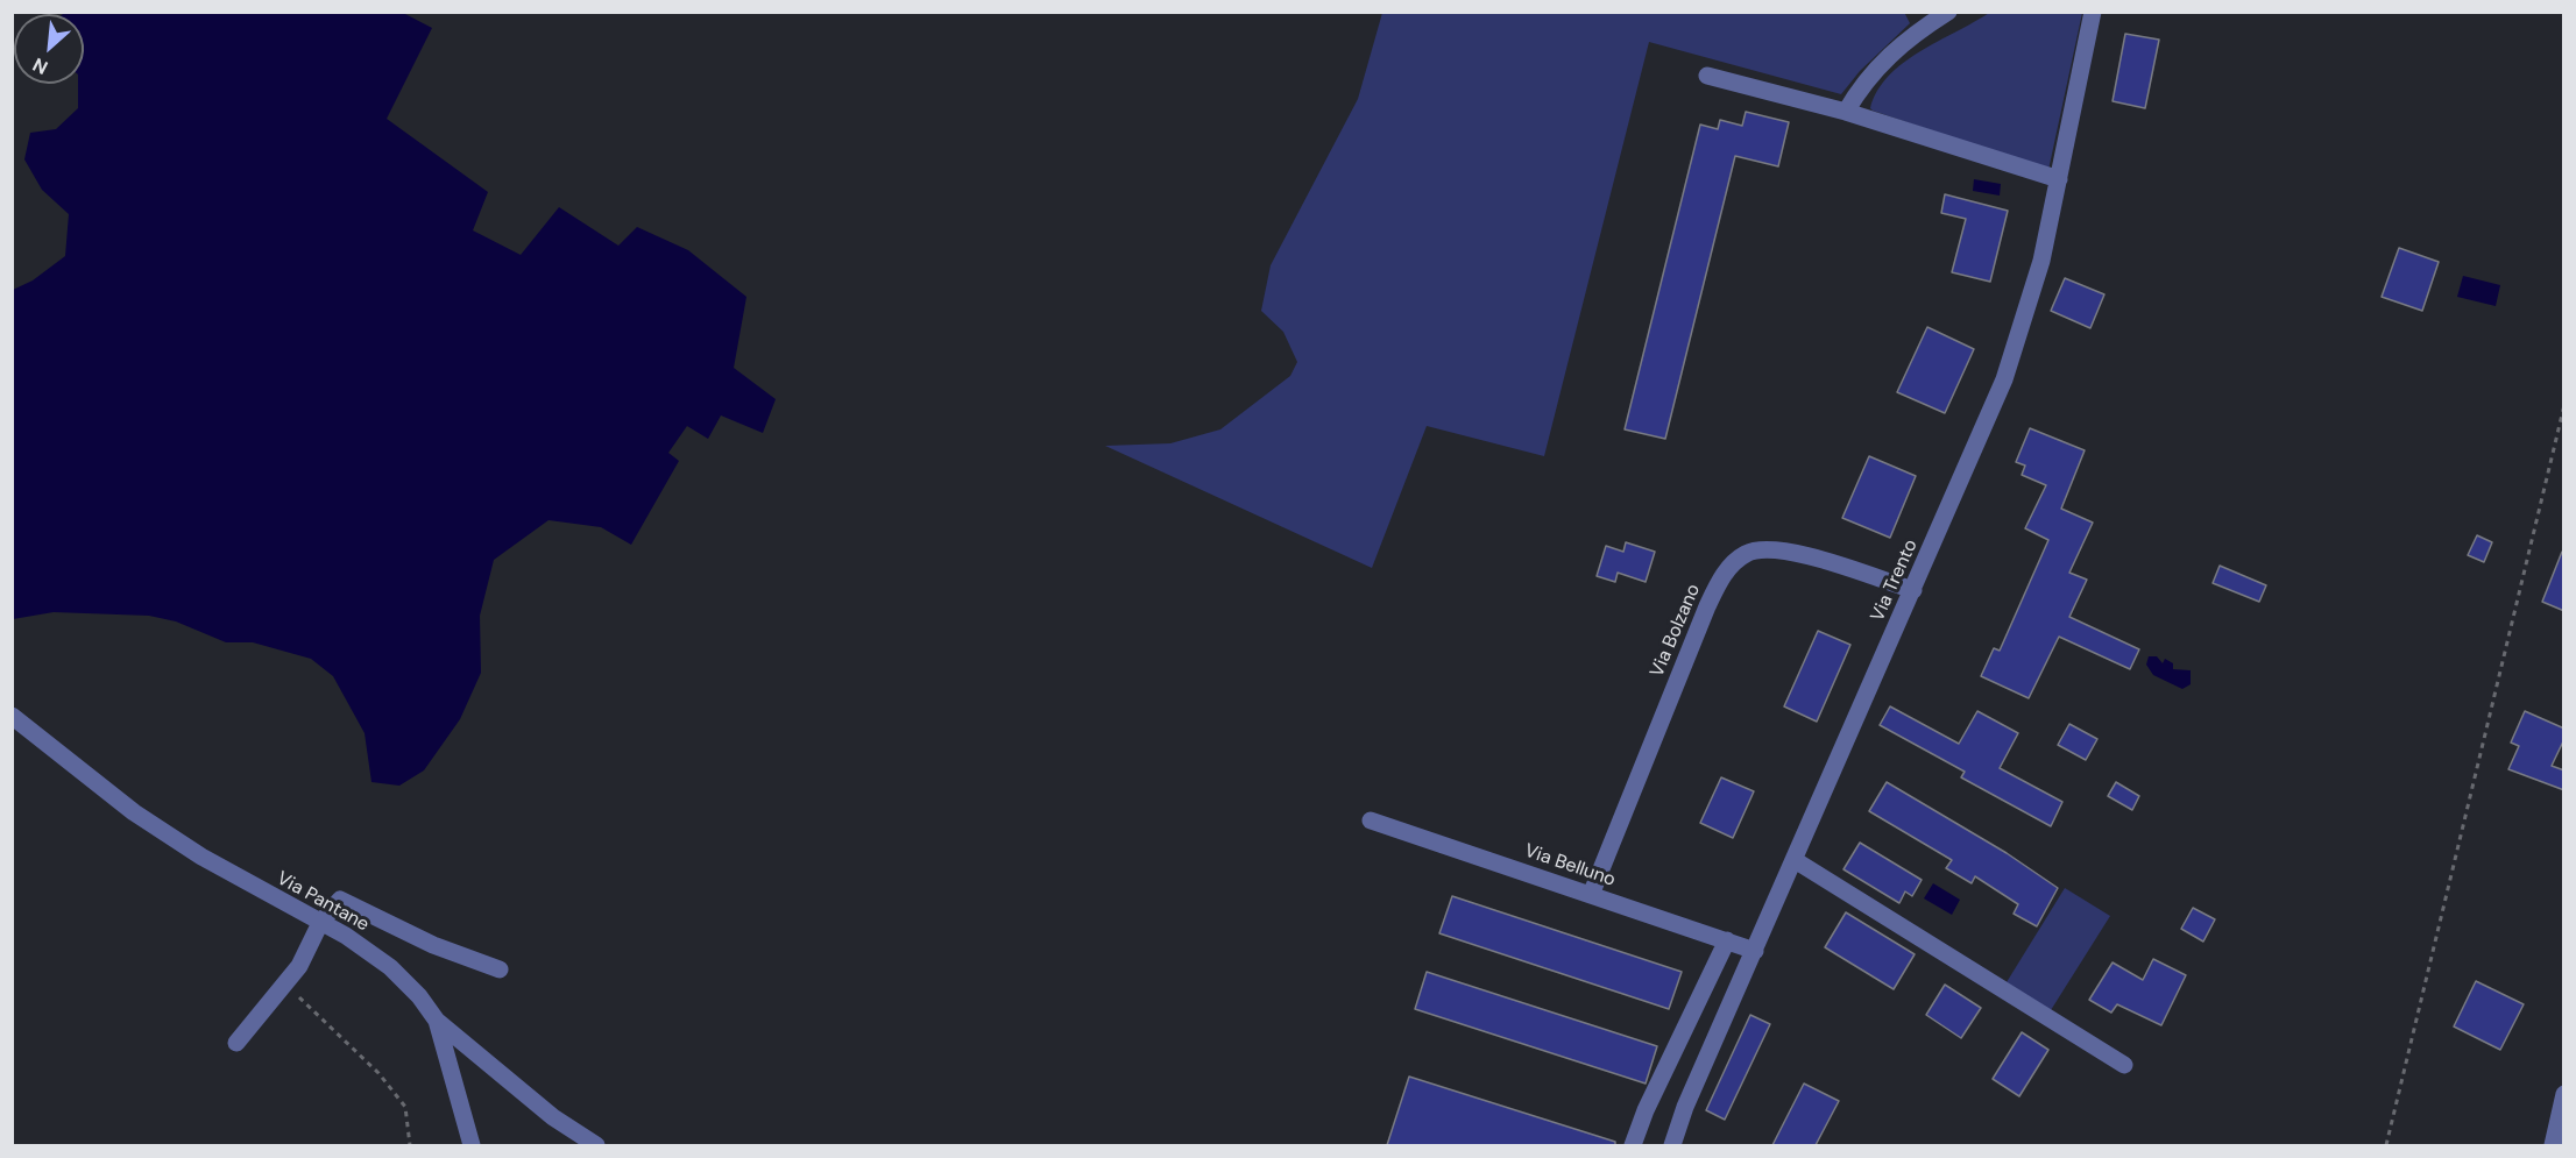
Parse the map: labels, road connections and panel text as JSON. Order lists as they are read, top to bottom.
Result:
{
  "streets": {
    "street": [
      "Via Trento",
      "Via Bolzano",
      "Via Belluno",
      "Via Pantane"
    ]
  },
  "crossings": [
    ["Via Trento", "Via Bolzano"],
    ["Via Trento", "Via Belluno"],
    ["Via Bolzano", "Via Belluno"]
  ],
  "north": "bottom left"
}
